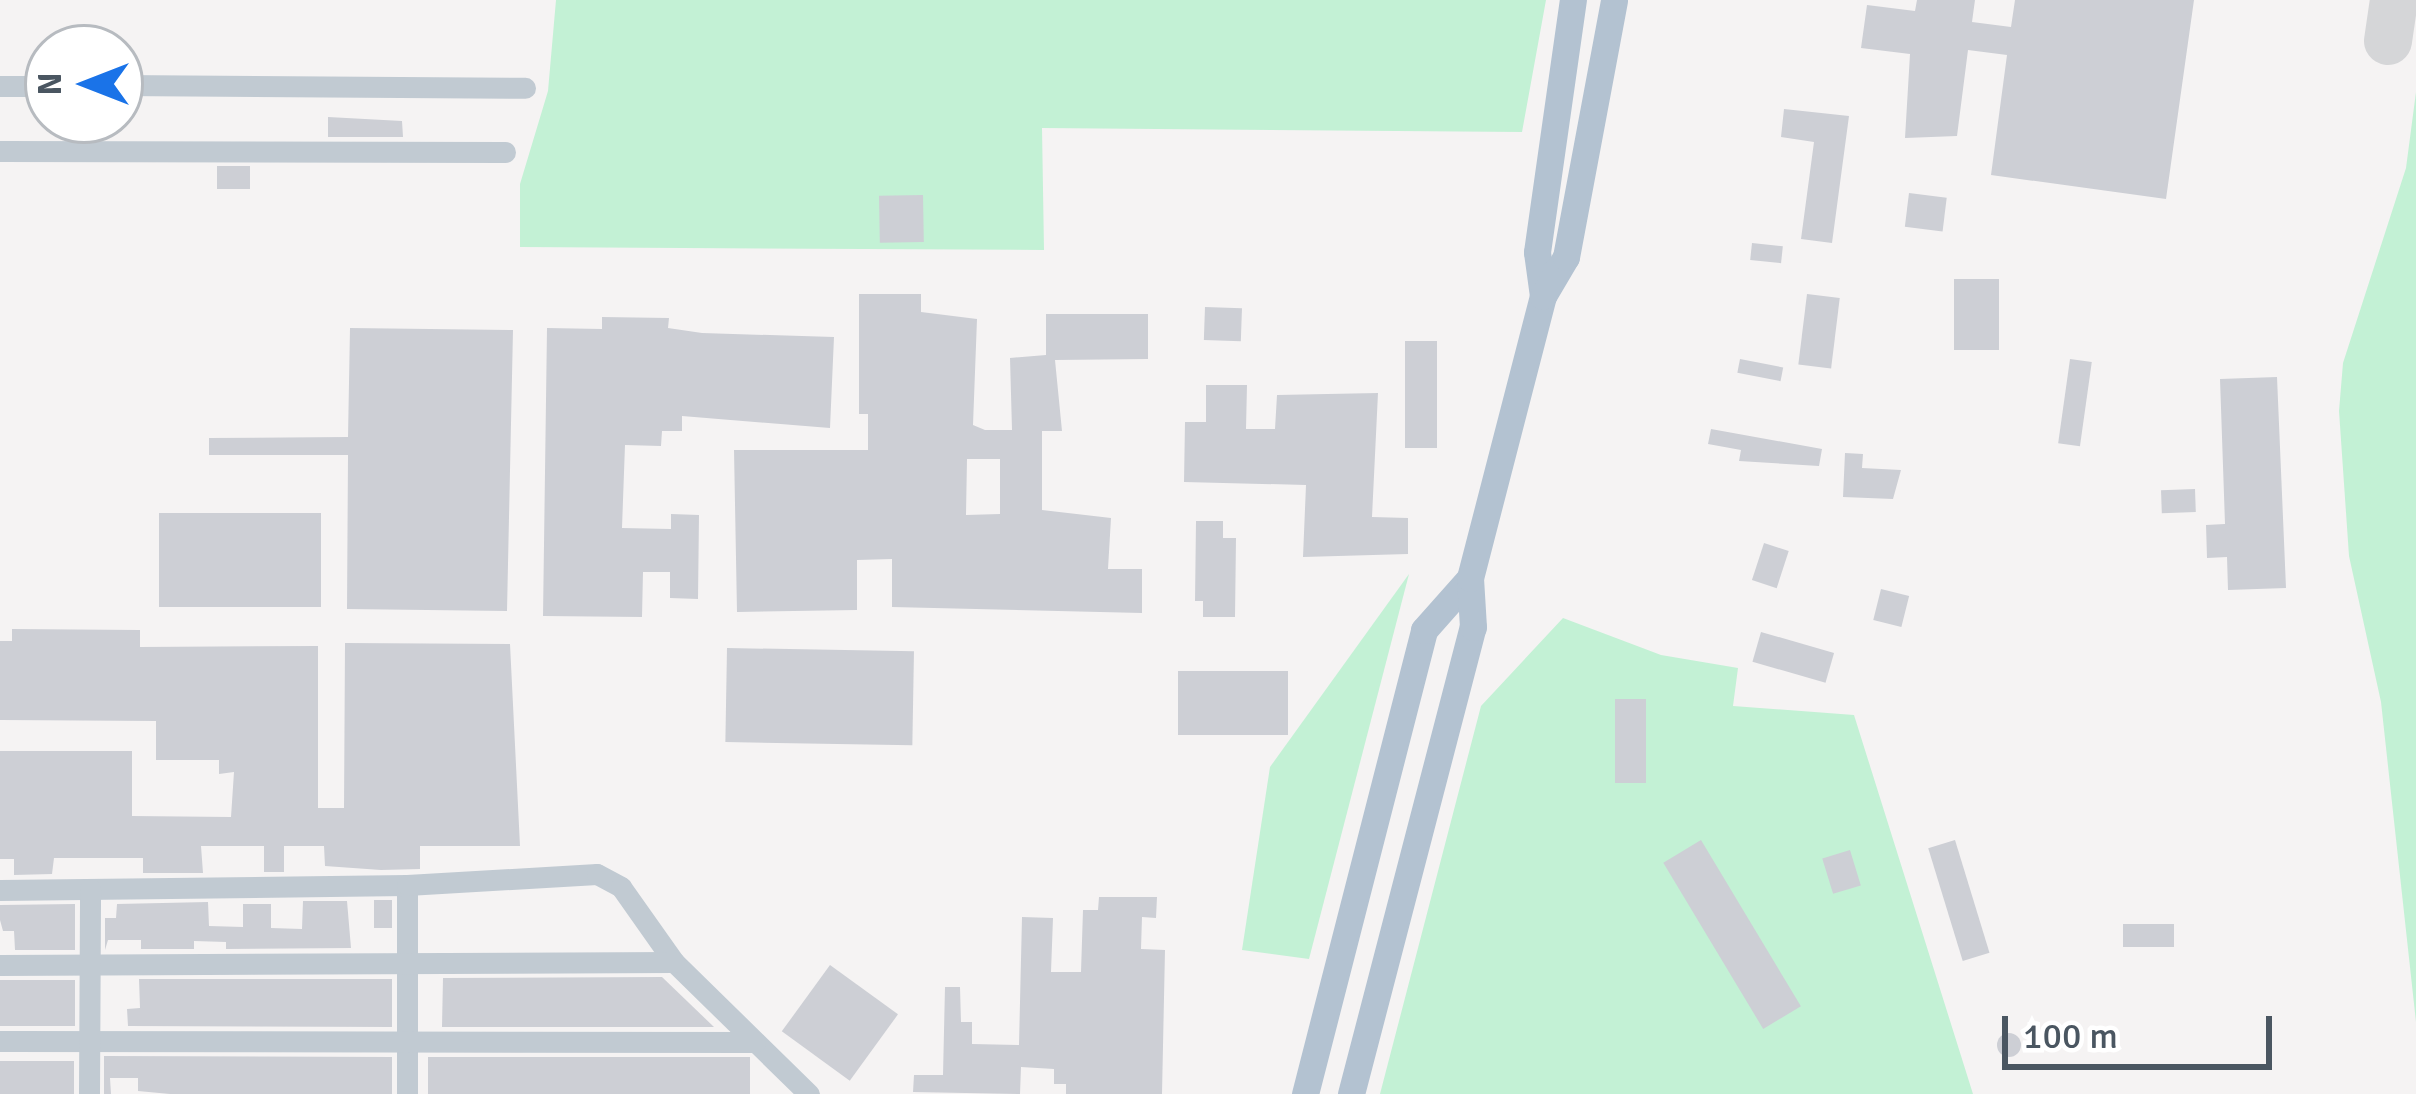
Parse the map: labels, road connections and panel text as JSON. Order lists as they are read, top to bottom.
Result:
{
  "scale_bar": "100 m",
  "north": "left"
}
